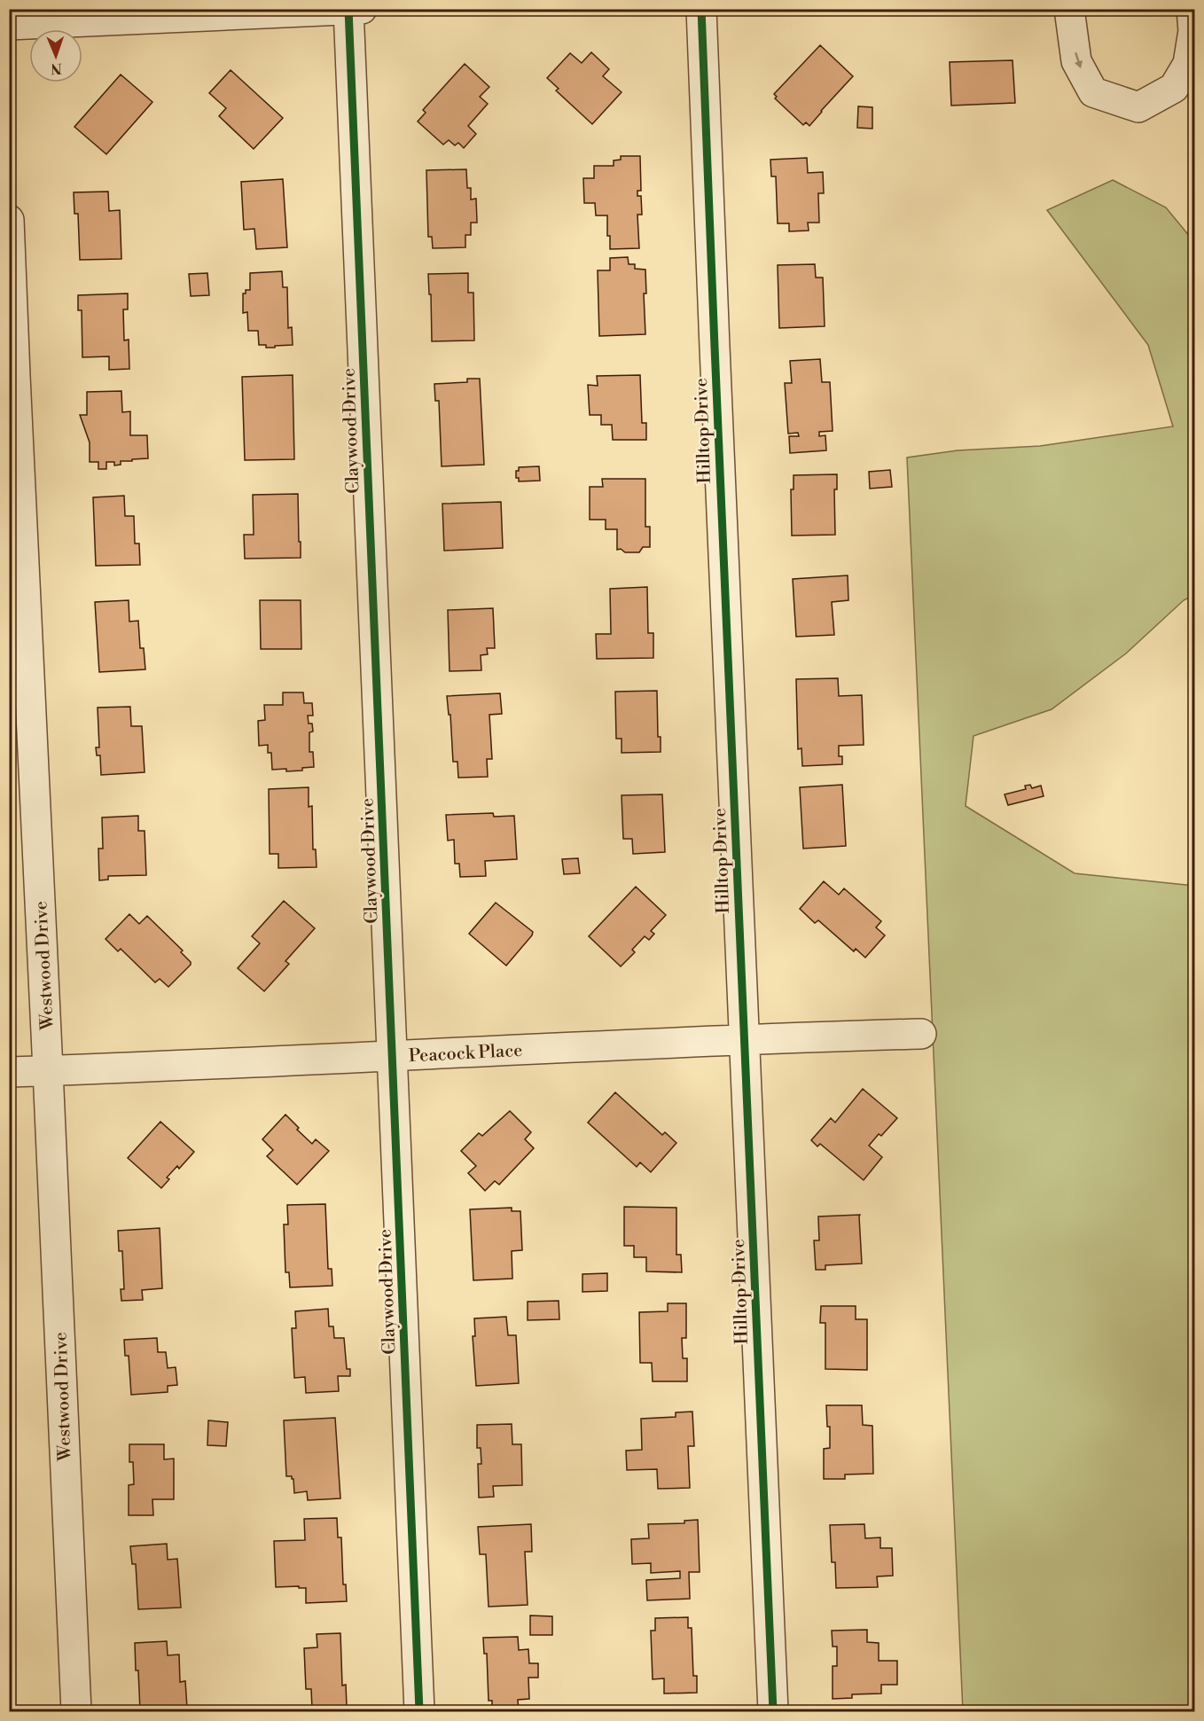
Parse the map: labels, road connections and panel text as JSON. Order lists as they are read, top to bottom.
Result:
{
  "streets": {
    "street": [
      "Claywood Drive",
      "Hilltop Drive",
      "Westwood Drive",
      "Peacock Place"
    ]
  },
  "crossings": [
    ["Claywood Drive", "Peacock Place"],
    ["Hilltop Drive", "Peacock Place"],
    ["Westwood Drive", "Peacock Place"]
  ],
  "north": "bottom"
}
